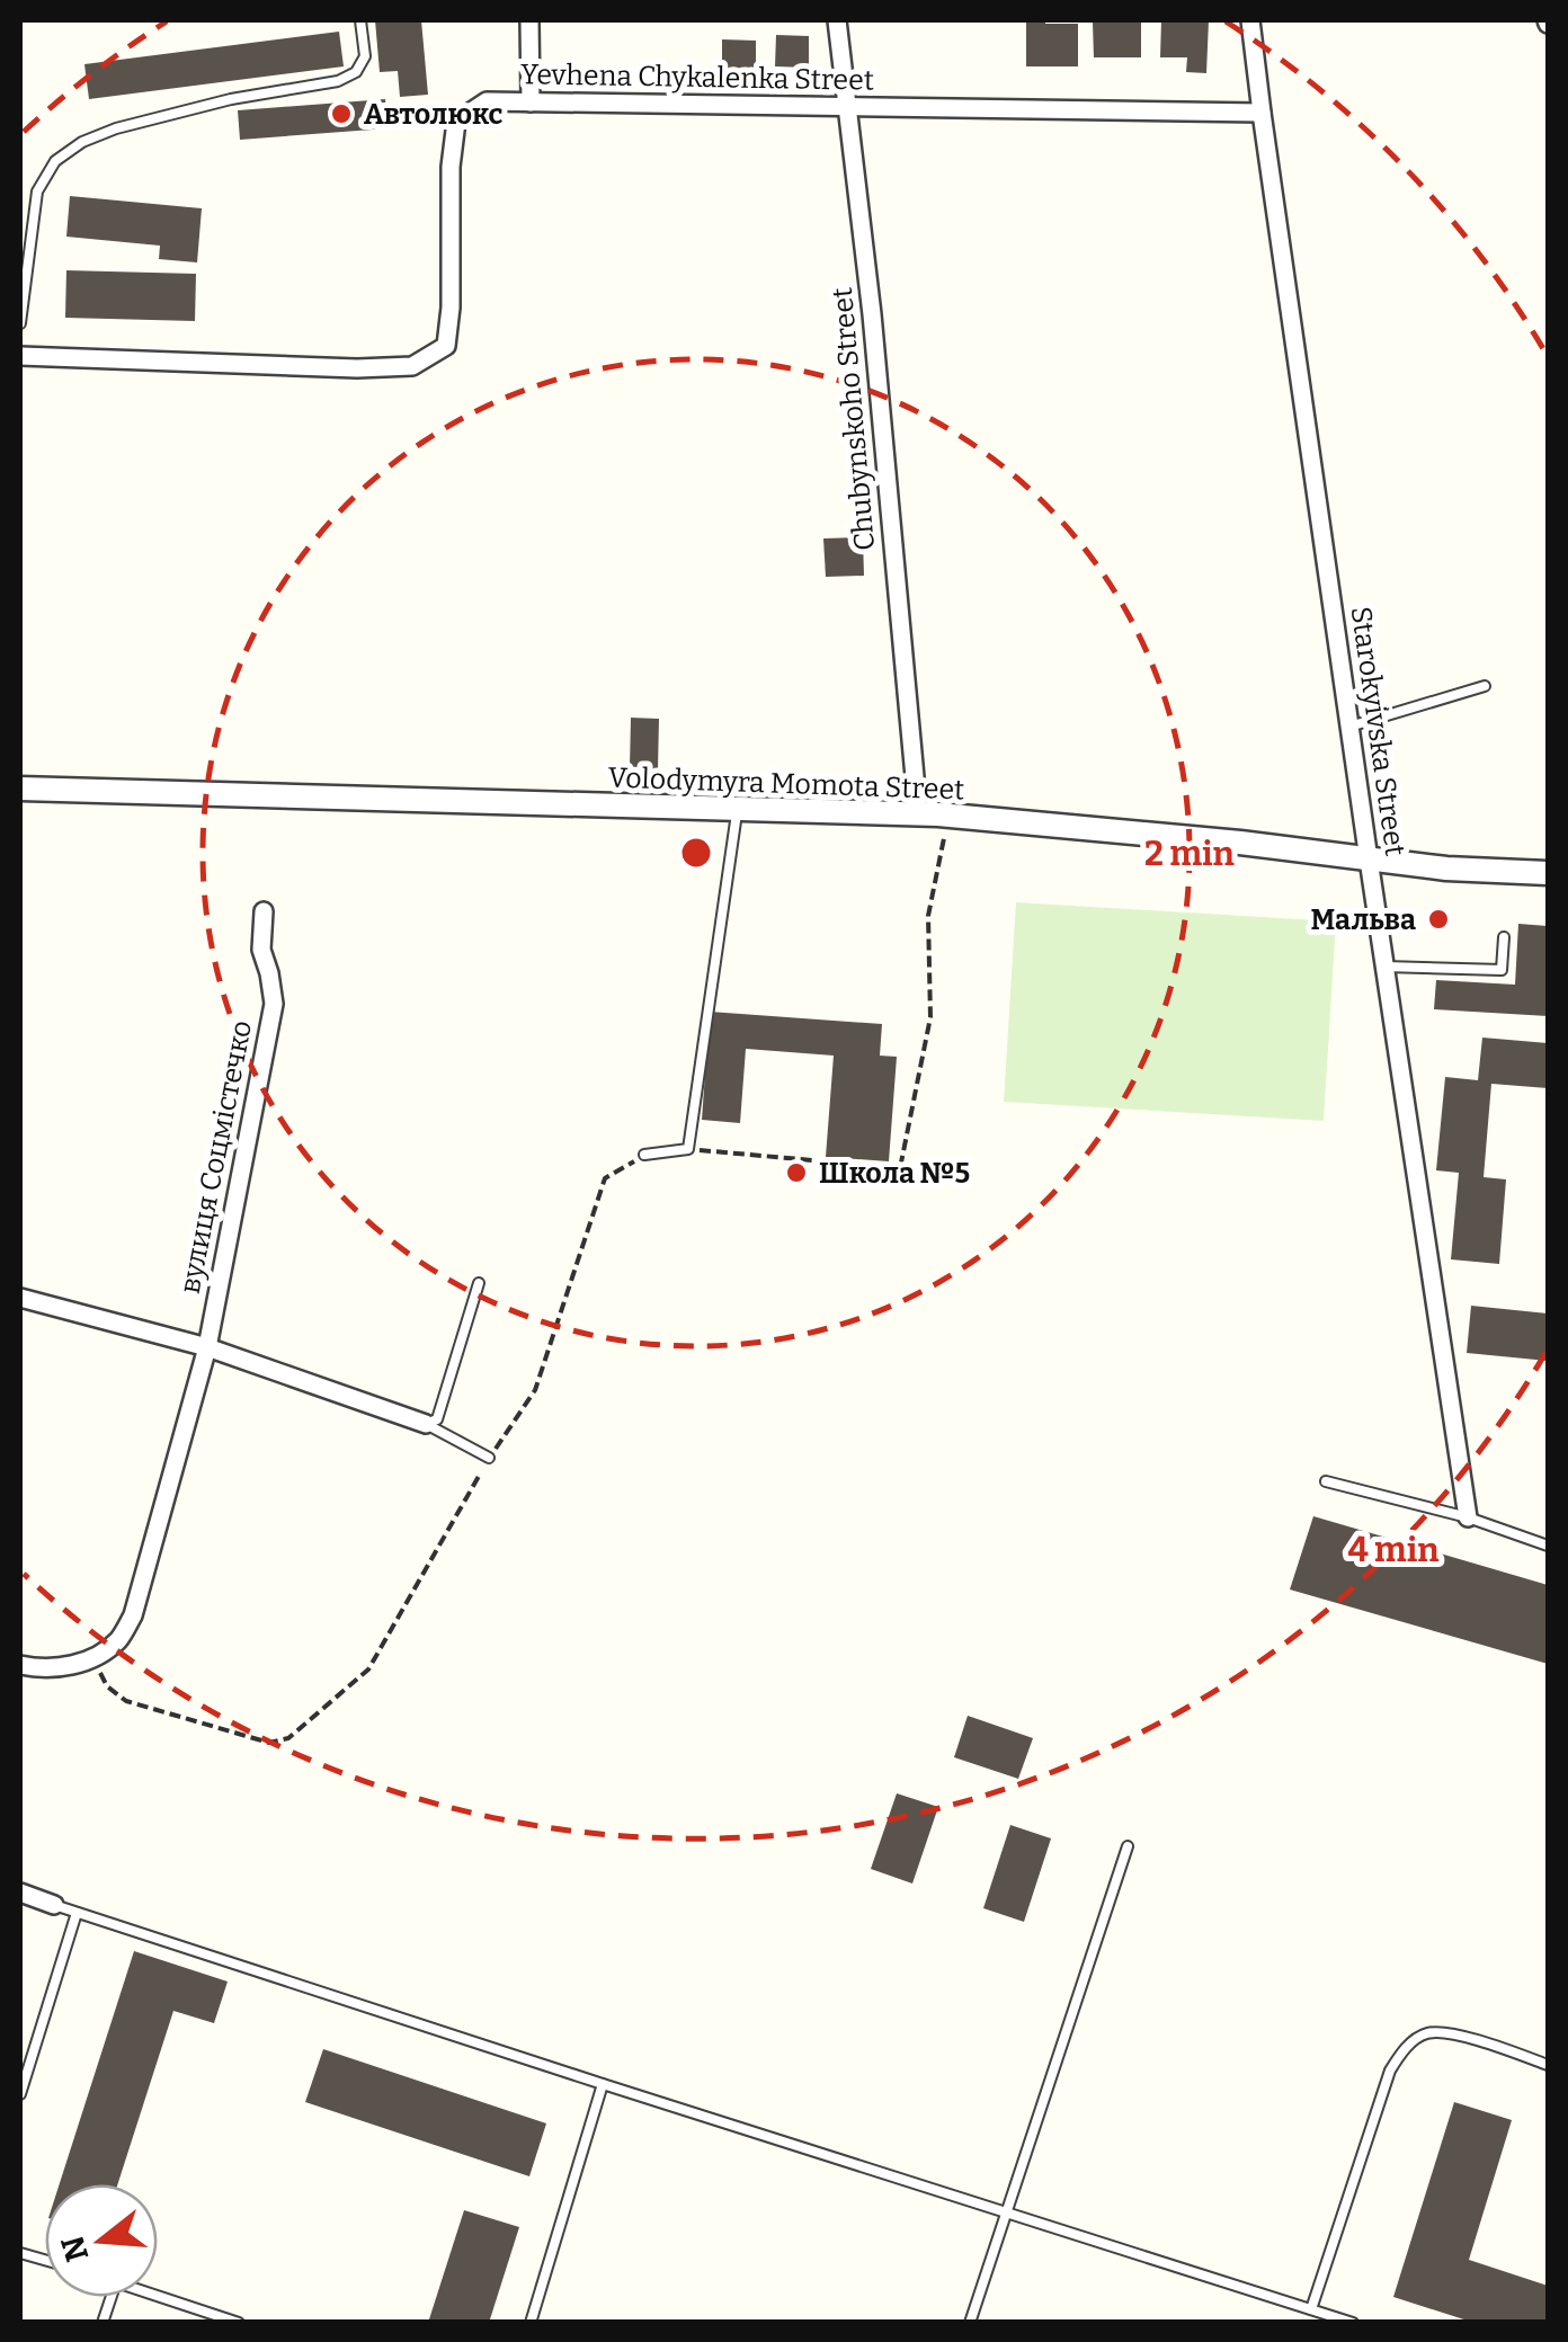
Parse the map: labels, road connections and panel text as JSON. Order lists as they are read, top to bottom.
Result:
{
  "streets": {
    "street": [
      "Yevhena Chykalenka Street",
      "Chubynskoho Street",
      "Starokyivska Street",
      "Volodymyra Momota Street",
      "вулиця Соцмістечко"
    ]
  },
  "crossings": [
    ["Yevhena Chykalenka Street", "Chubynskoho Street"],
    ["Yevhena Chykalenka Street", "Starokyivska Street"],
    ["Chubynskoho Street", "Volodymyra Momota Street"],
    ["Starokyivska Street", "Volodymyra Momota Street"]
  ],
  "places": ["Автолюкс", "Мальва", "Школа №5"],
  "north": "left",
  "rings": ["2 min", "4 min"]
}
